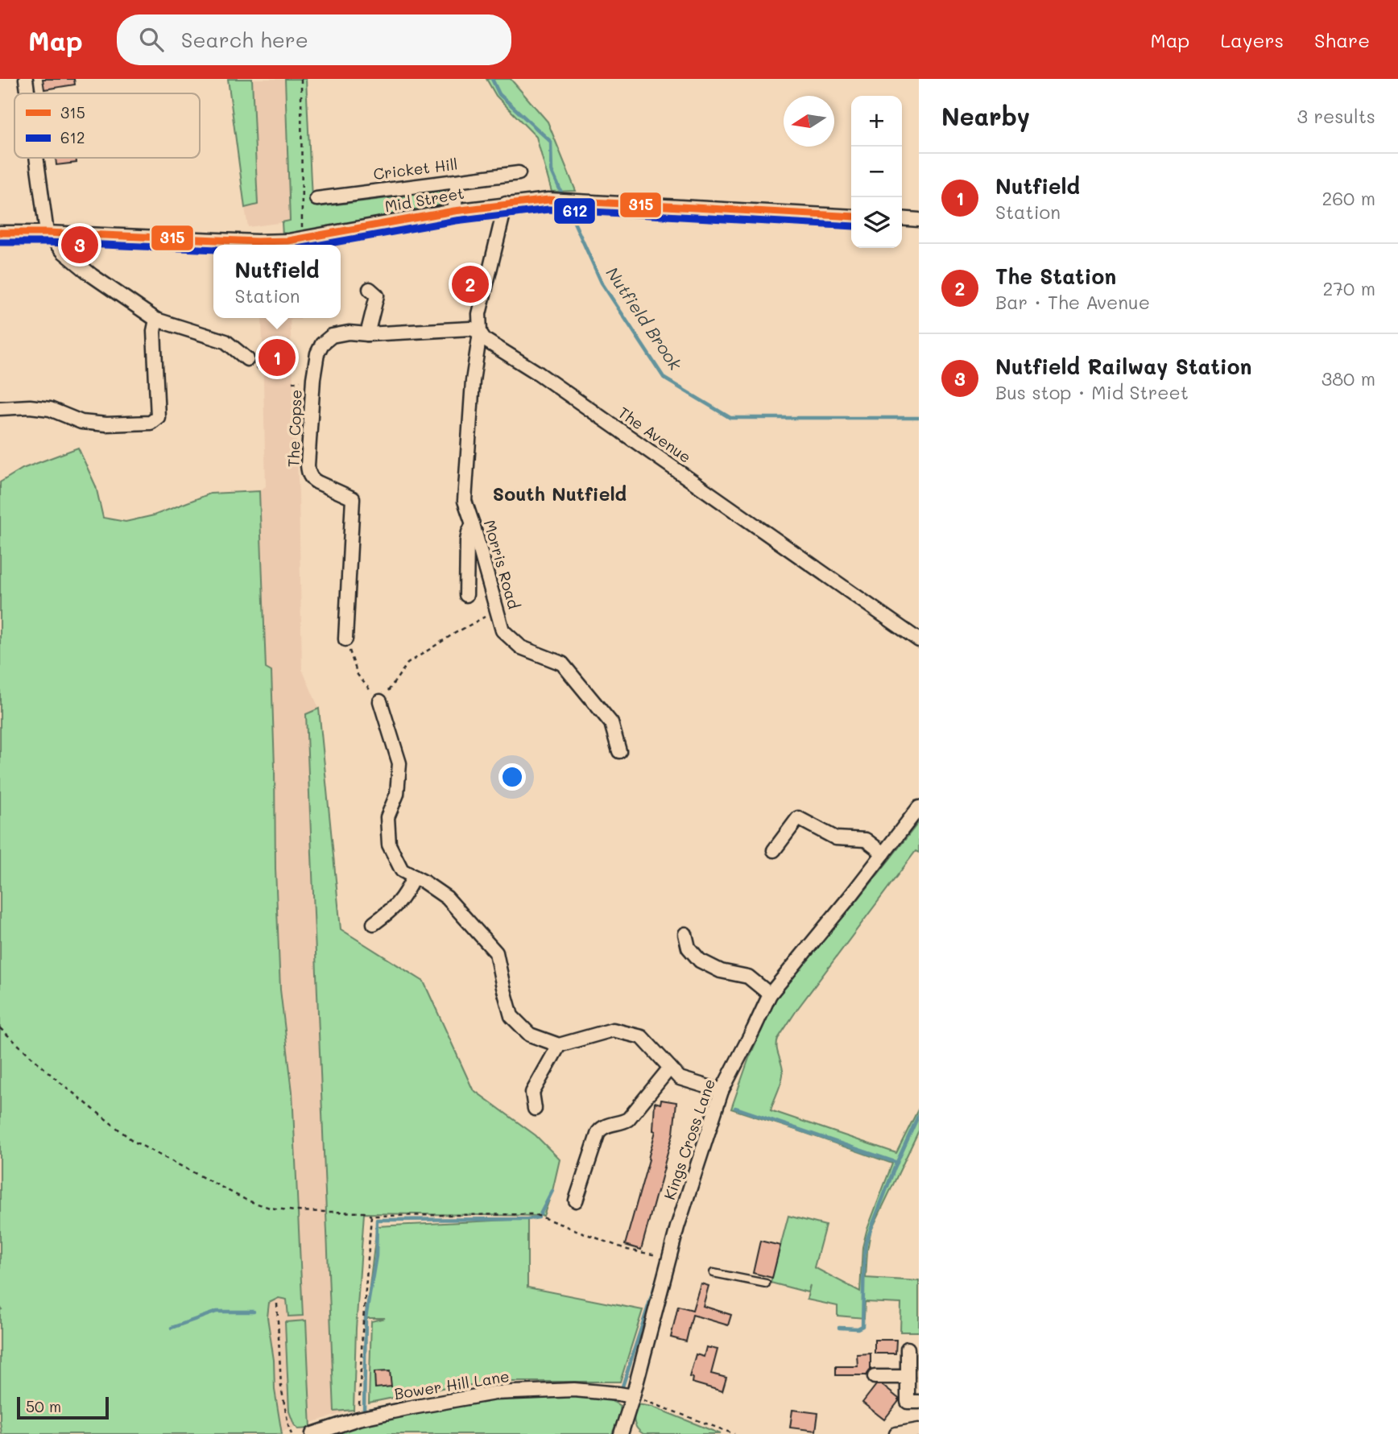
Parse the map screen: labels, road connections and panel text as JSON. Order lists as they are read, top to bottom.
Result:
{
  "streets": {
    "street": [
      "Cricket Hill",
      "Mid Street",
      "The Copse",
      "The Avenue",
      "Morris Road",
      "Kings Cross Lane",
      "Bower Hill Lane"
    ]
  },
  "crossings": [
    ["The Avenue", "Morris Road"],
    ["Kings Cross Lane", "Bower Hill Lane"]
  ],
  "districts": ["South Nutfield"],
  "water": ["Nutfield Brook"],
  "lines": ["transit line 315", "transit line 612"],
  "legend": ["315", "612"],
  "scale_bar": "50 m",
  "north": "left",
  "page": {
    "header": "Map",
    "search": "Search here",
    "nav": ["Map", "Layers", "Share"],
    "heading": ["Nearby", "3 results"],
    "map_buttons": ["+", "−"],
    "list": [
      {
        "mark": "1",
        "name": "Nutfield",
        "note": "Station",
        "value": "260 m"
      },
      {
        "mark": "2",
        "name": "The Station",
        "note": "Bar · The Avenue",
        "value": "270 m"
      },
      {
        "mark": "3",
        "name": "Nutfield Railway Station",
        "note": "Bus stop · Mid Street",
        "value": "380 m"
      }
    ],
    "pins": ["3", "2", "1"],
    "popup": ["Nutfield", "Station"],
    "scale": "50 m"
  }
}
